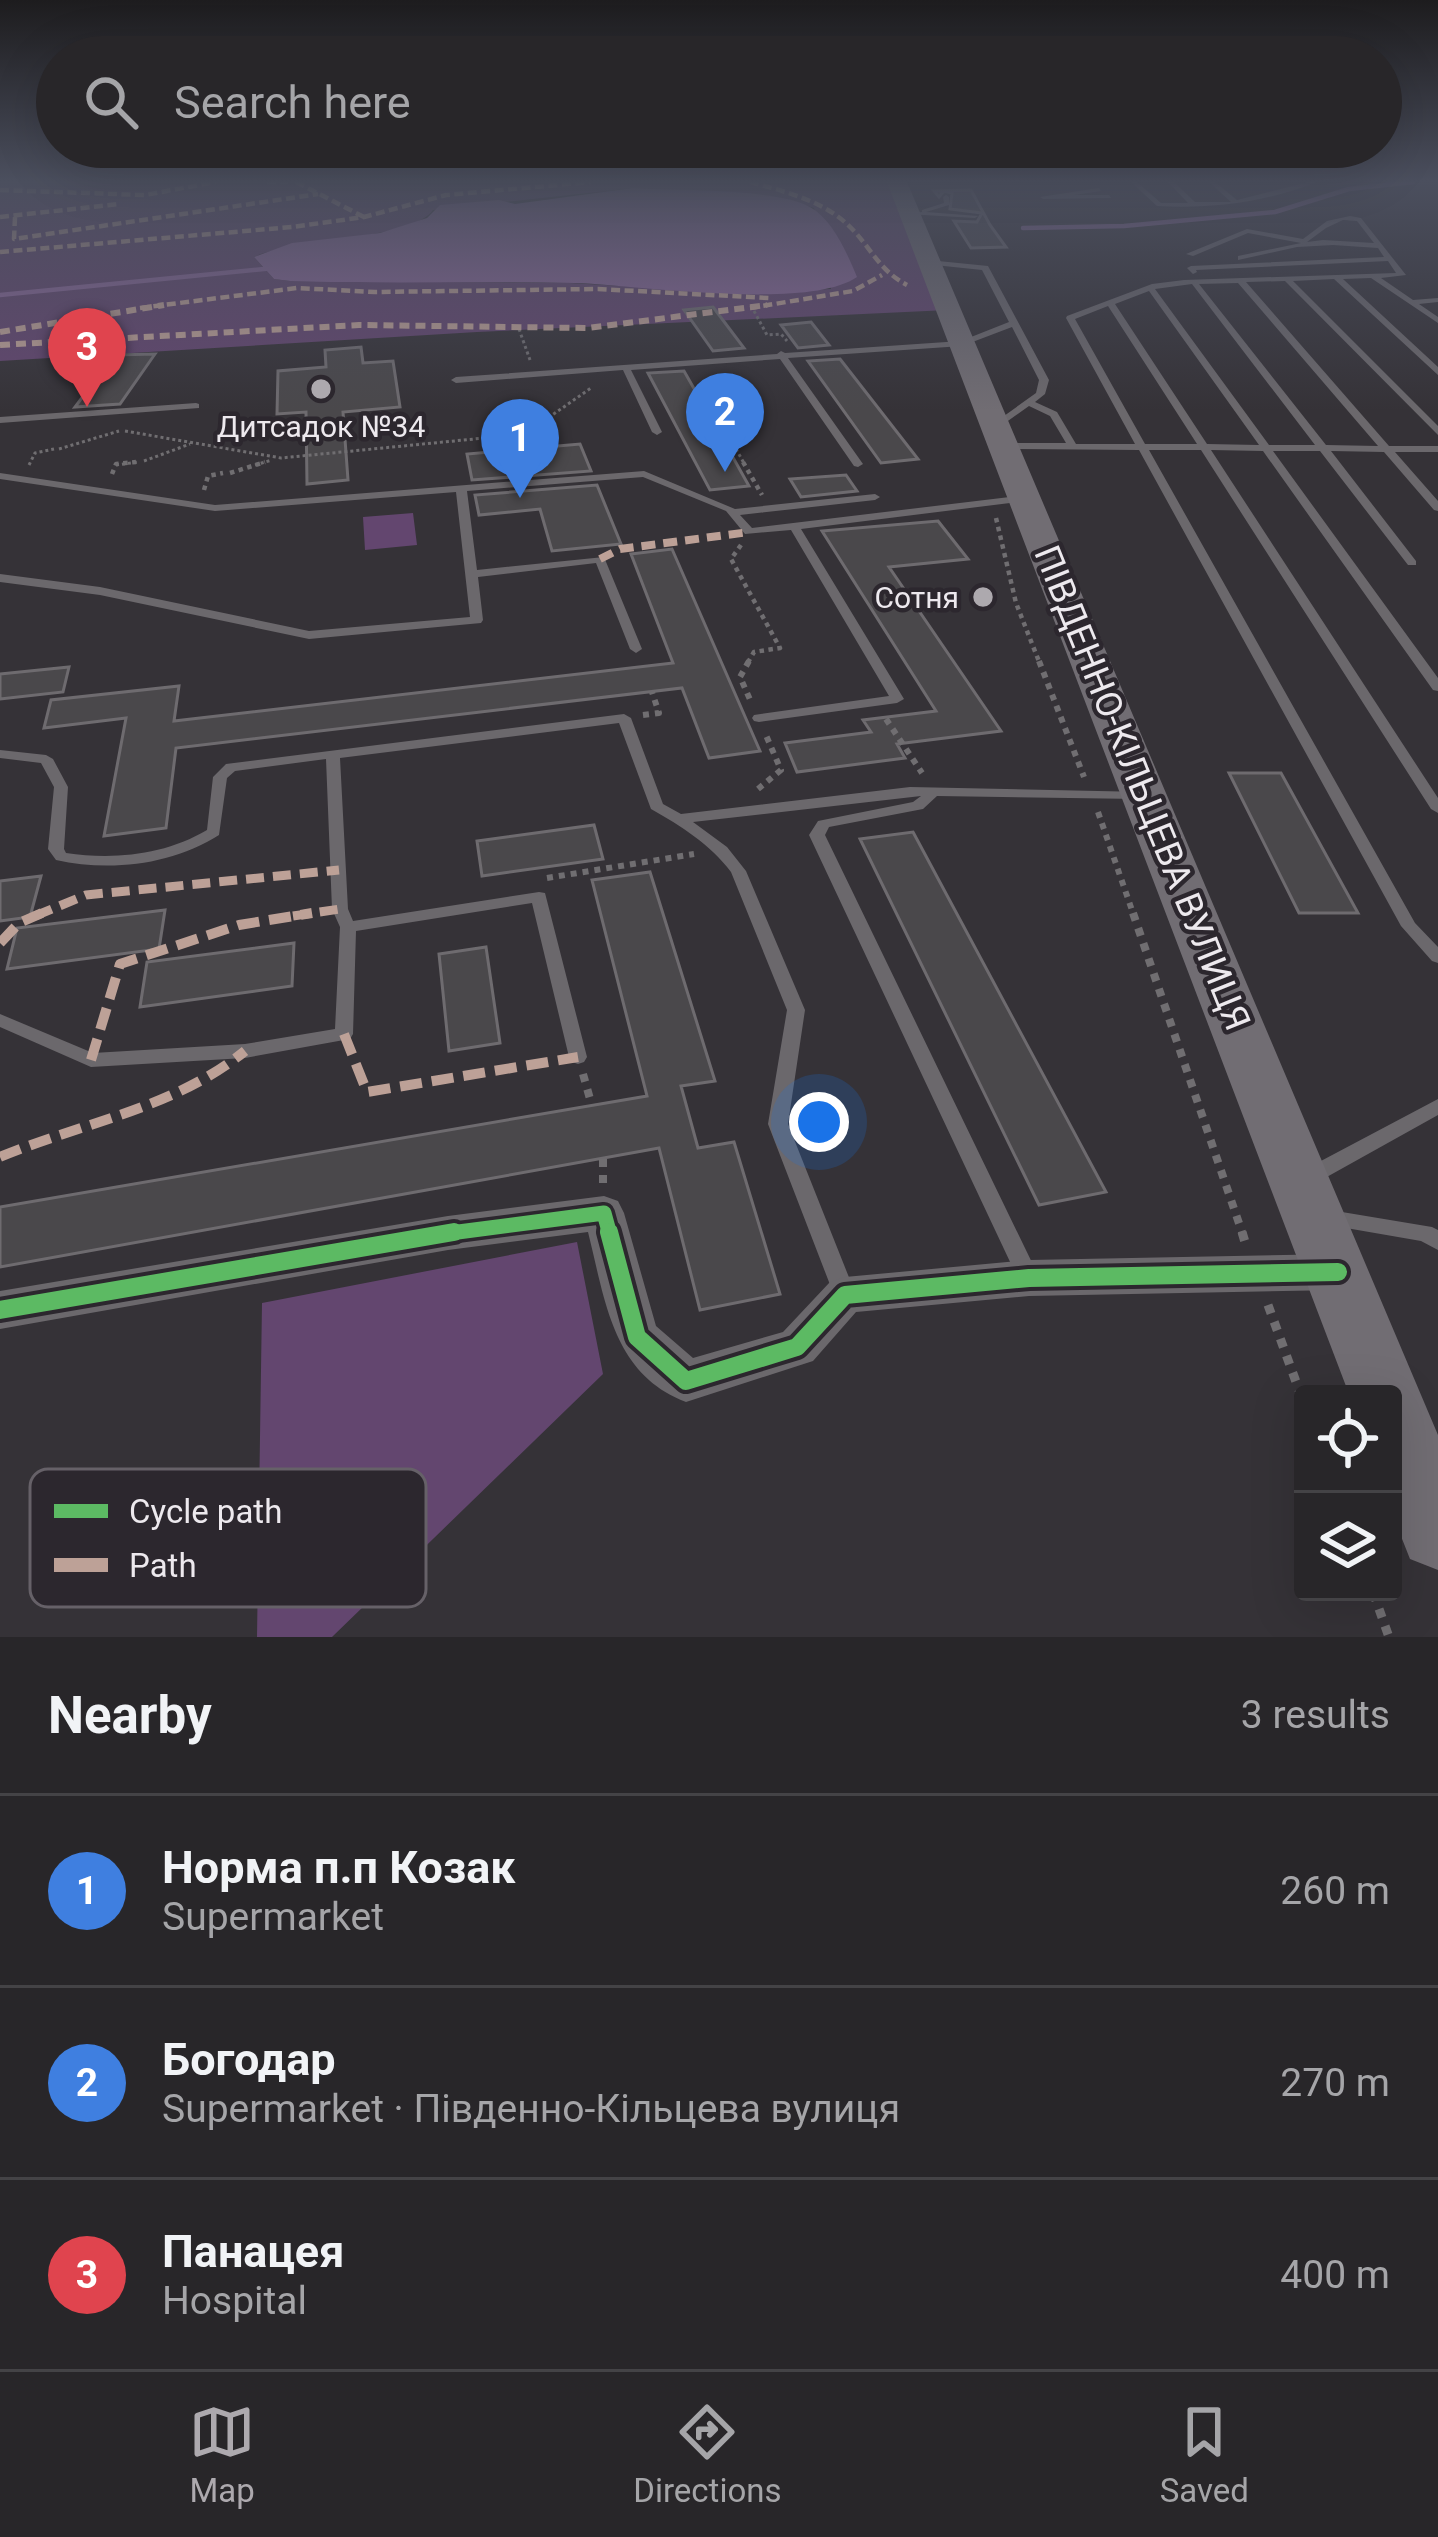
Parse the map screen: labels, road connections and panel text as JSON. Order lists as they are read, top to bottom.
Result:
{
  "streets": {
    "main road": ["ПІВДЕННО-КІЛЬЦЕВА ВУЛИЦЯ"]
  },
  "places": ["Дитсадок №34", "Сотня"],
  "legend": ["Cycle path", "Path"],
  "page": {
    "search": "Search here",
    "pins": ["3", "2", "1"],
    "heading": ["Nearby", "3 results"],
    "list": [
      {
        "mark": "1",
        "name": "Норма п.п Козак",
        "note": "Supermarket",
        "value": "260 m"
      },
      {
        "mark": "2",
        "name": "Богодар",
        "note": "Supermarket · Південно-Кільцева вулиця",
        "value": "270 m"
      },
      {
        "mark": "3",
        "name": "Панацея",
        "note": "Hospital",
        "value": "400 m"
      }
    ],
    "nav": ["Map", "Directions", "Saved"]
  }
}
